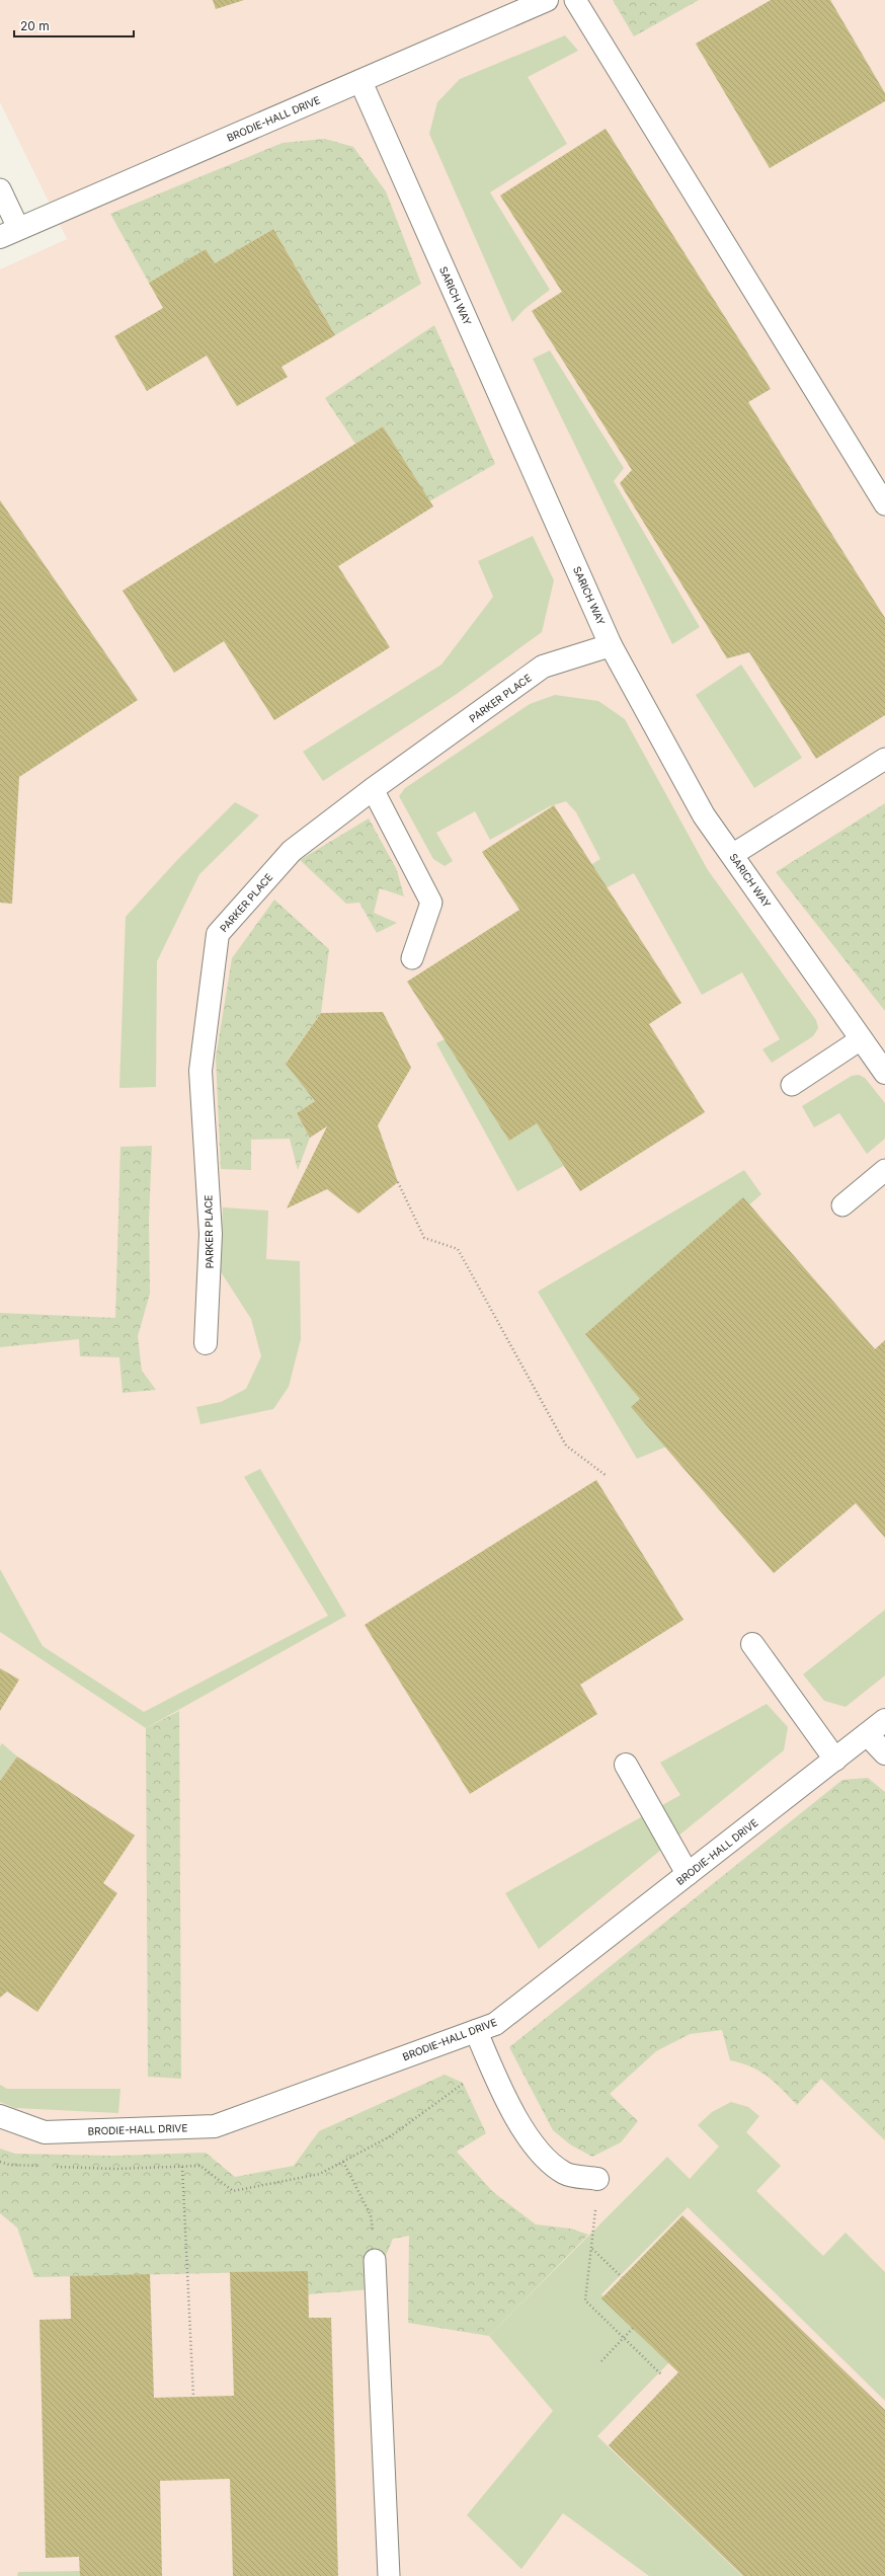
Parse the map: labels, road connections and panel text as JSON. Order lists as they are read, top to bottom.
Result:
{
  "streets": {
    "street": ["BRODIE-HALL DRIVE", "SARICH WAY", "PARKER PLACE"]
  },
  "crossings": [
    ["BRODIE-HALL DRIVE", "SARICH WAY"],
    ["SARICH WAY", "PARKER PLACE"]
  ],
  "scale_bar": "20 m"
}
